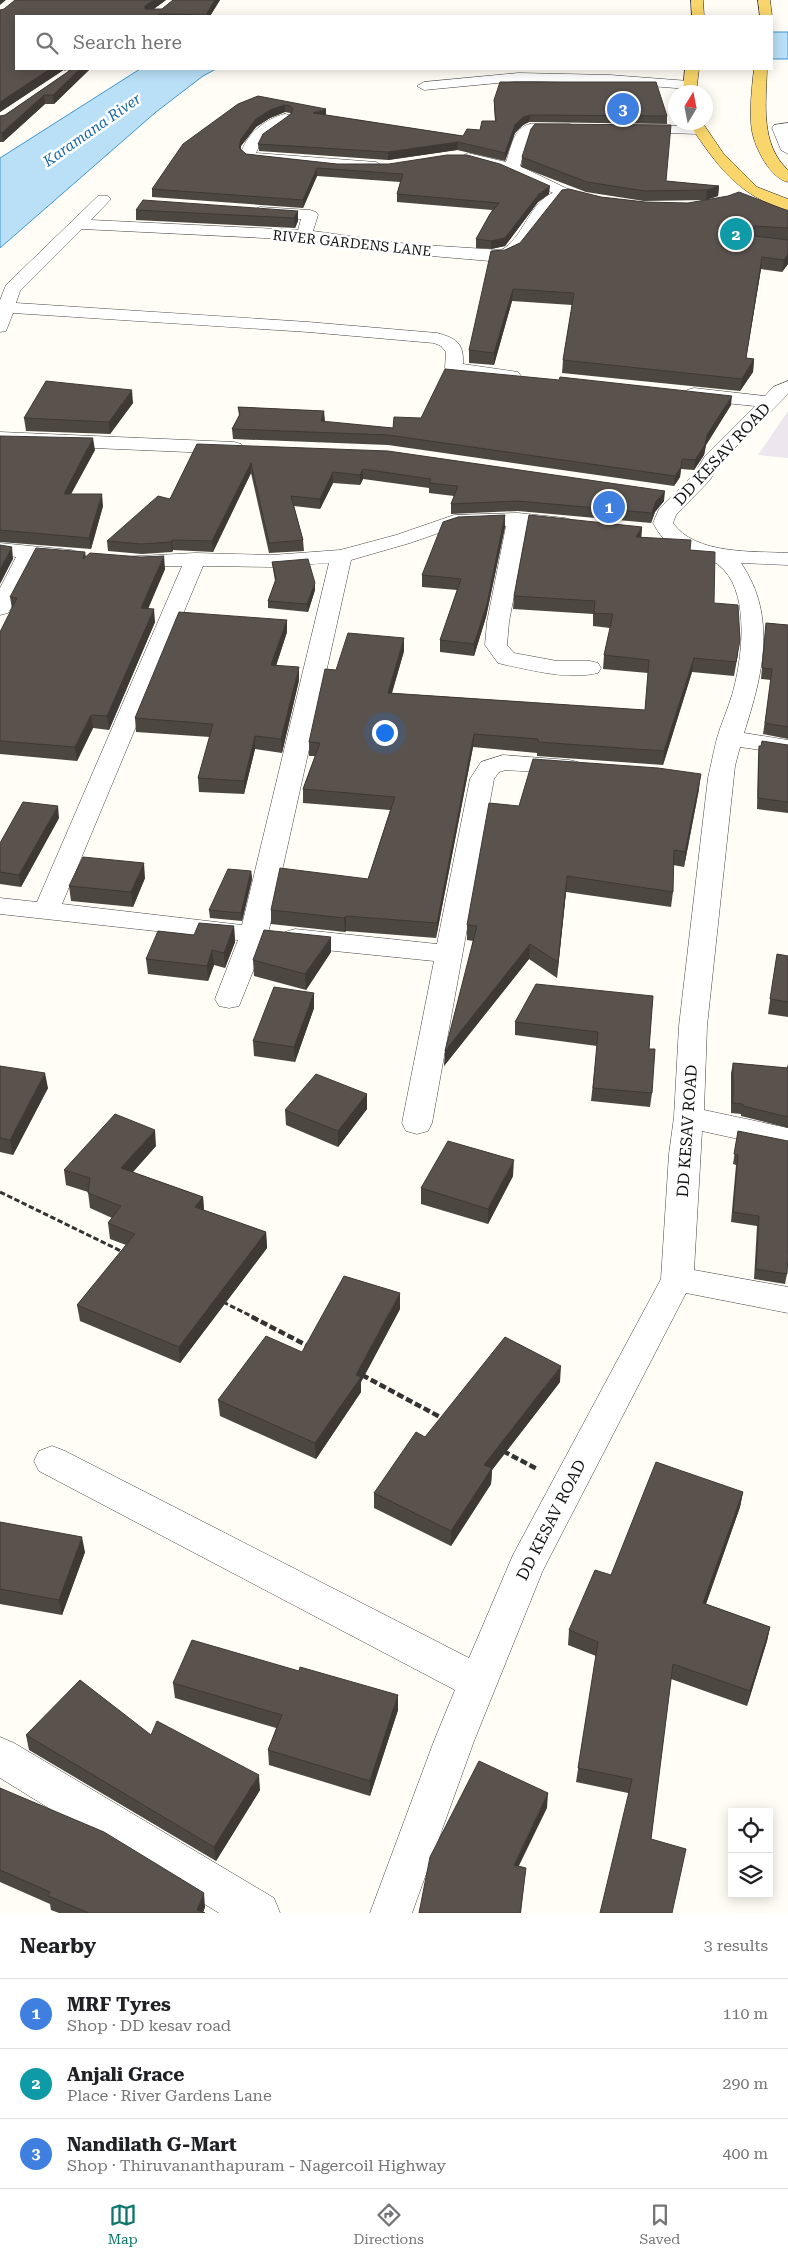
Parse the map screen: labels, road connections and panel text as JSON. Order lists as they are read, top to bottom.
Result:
{
  "streets": {
    "street": ["RIVER GARDENS LANE", "DD KESAV ROAD"]
  },
  "water": ["Karamana River"],
  "north": "top",
  "page": {
    "search": "Search here",
    "pins": ["3", "2", "1"],
    "heading": ["Nearby", "3 results"],
    "list": [
      {
        "mark": "1",
        "name": "MRF Tyres",
        "note": "Shop · DD kesav road",
        "value": "110 m"
      },
      {
        "mark": "2",
        "name": "Anjali Grace",
        "note": "Place · River Gardens Lane",
        "value": "290 m"
      },
      {
        "mark": "3",
        "name": "Nandilath G-Mart",
        "note": "Shop · Thiruvananthapuram - Nagercoil Highway",
        "value": "400 m"
      }
    ],
    "nav": ["Map", "Directions", "Saved"]
  }
}
